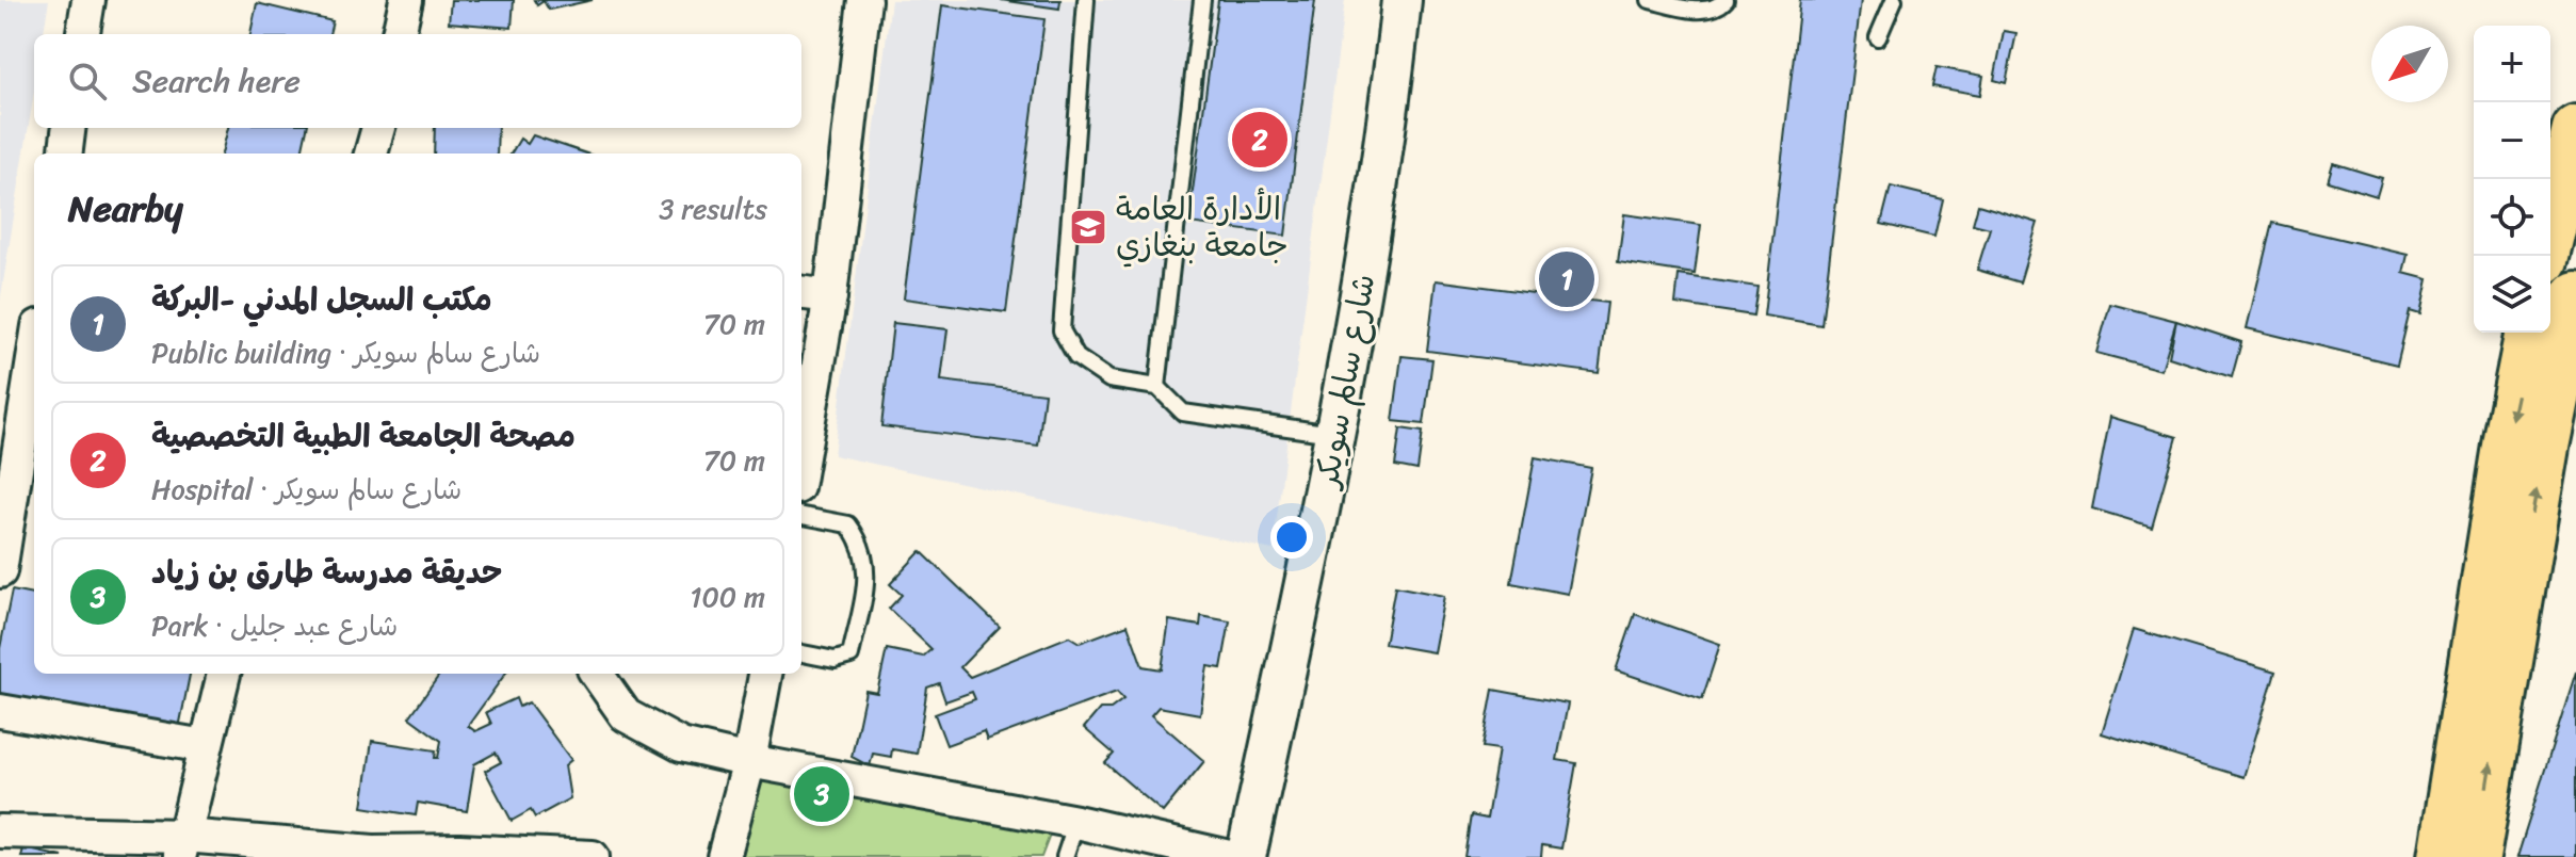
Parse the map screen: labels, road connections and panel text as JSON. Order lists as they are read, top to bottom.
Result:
{
  "streets": {
    "street": ["شارع سالم سويكر"]
  },
  "places": {
    "school or university": ["الأدارة العامة جامعة بنغازي"]
  },
  "north": "bottom left",
  "page": {
    "map_buttons": ["+", "−"],
    "search": "Search here",
    "pins": ["2", "1", "3"],
    "heading": ["Nearby", "3 results"],
    "list": [
      {
        "mark": "1",
        "name": "مكتب السجل المدني -البركة",
        "note": "Public building · شارع سالم سويكر",
        "value": "70 m"
      },
      {
        "mark": "2",
        "name": "مصحة الجامعة الطبية التخصصية",
        "note": "Hospital · شارع سالم سويكر",
        "value": "70 m"
      },
      {
        "mark": "3",
        "name": "حديقة مدرسة طارق بن زياد",
        "note": "Park · شارع عبد جليل",
        "value": "100 m"
      }
    ]
  }
}
